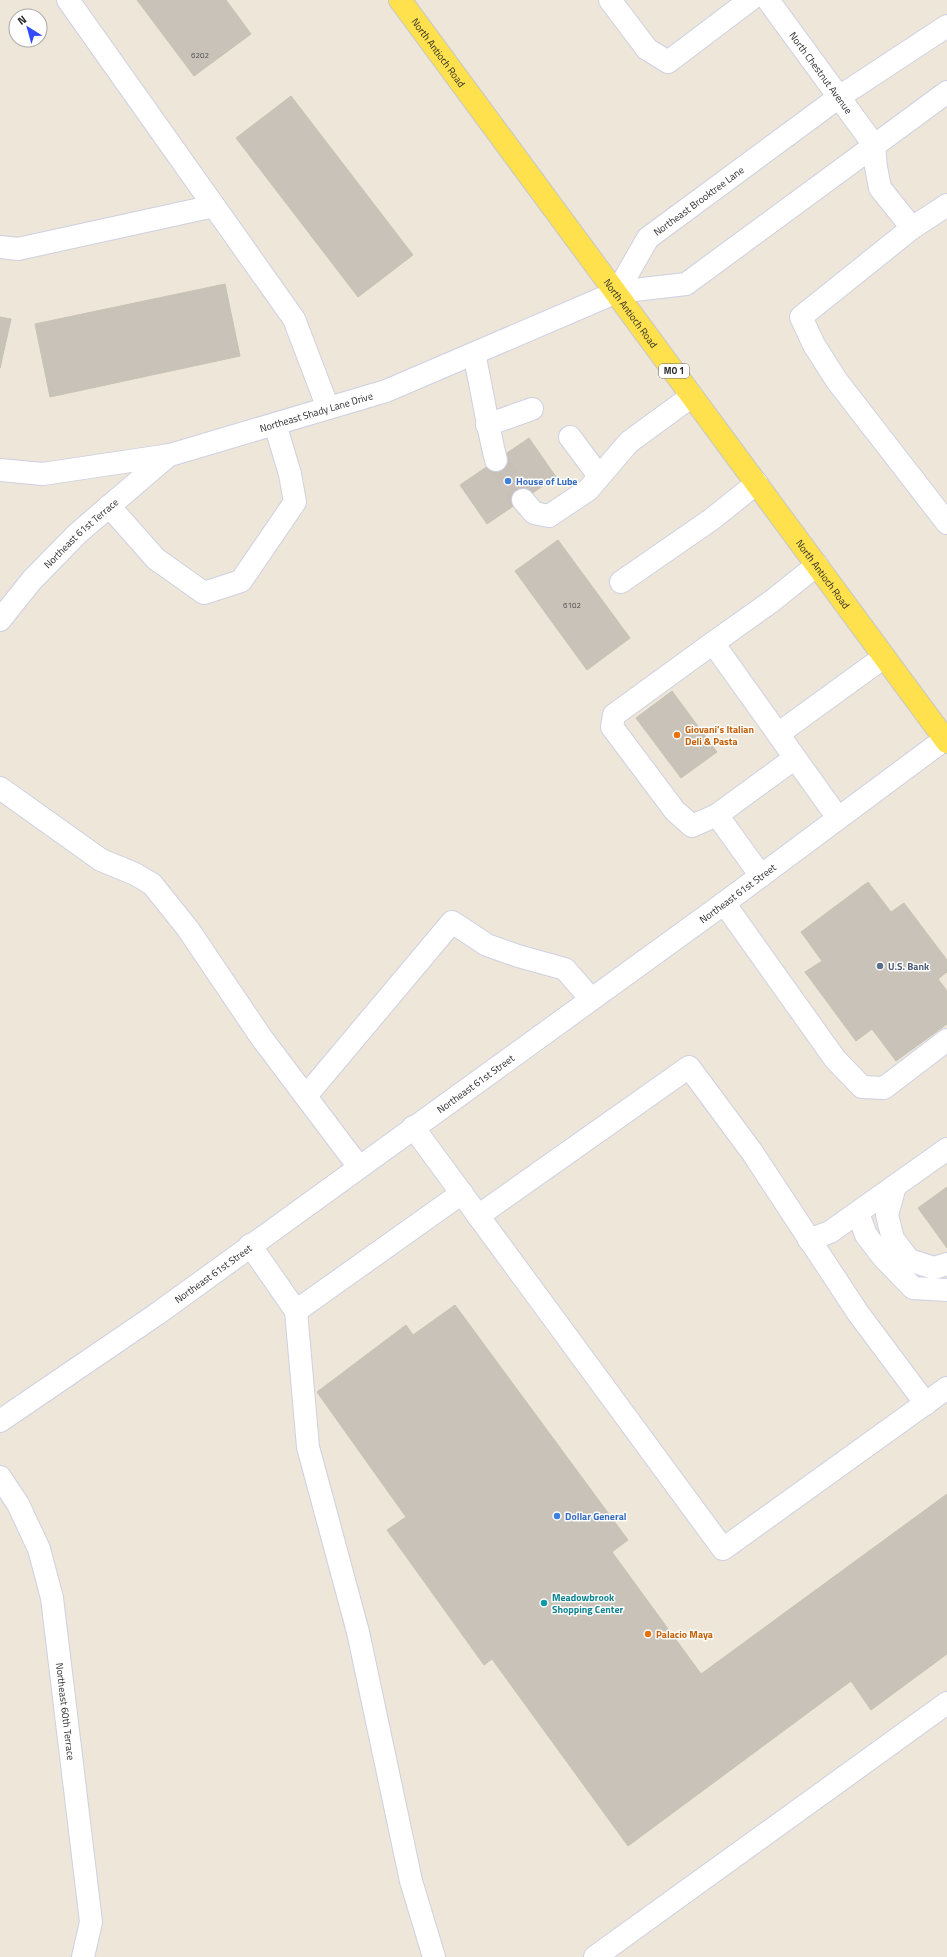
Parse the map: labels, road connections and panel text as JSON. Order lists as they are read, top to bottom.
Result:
{
  "streets": {
    "main road": ["North Antioch Road", "MO 1"],
    "street": [
      "North Chestnut Avenue",
      "Northeast Brooktree Lane",
      "Northeast Shady Lane Drive",
      "Northeast 61st Terrace",
      "Northeast 61st Street",
      "Northeast 60th Terrace"
    ]
  },
  "crossings": [
    ["North Antioch Road", "Northeast Brooktree Lane"],
    ["North Antioch Road", "Northeast Shady Lane Drive"],
    ["North Antioch Road", "Northeast 61st Street"],
    ["North Chestnut Avenue", "Northeast Brooktree Lane"],
    ["Northeast Brooktree Lane", "Northeast Shady Lane Drive"],
    ["Northeast Shady Lane Drive", "Northeast 61st Terrace"]
  ],
  "places": [
    "House of Lube",
    "Giovani's Italian Deli & Pasta",
    "U.S. Bank",
    "Dollar General",
    "Meadowbrook Shopping Center",
    "Palacio Maya"
  ],
  "house_numbers": ["6202", "6102"],
  "north": "top left"
}
